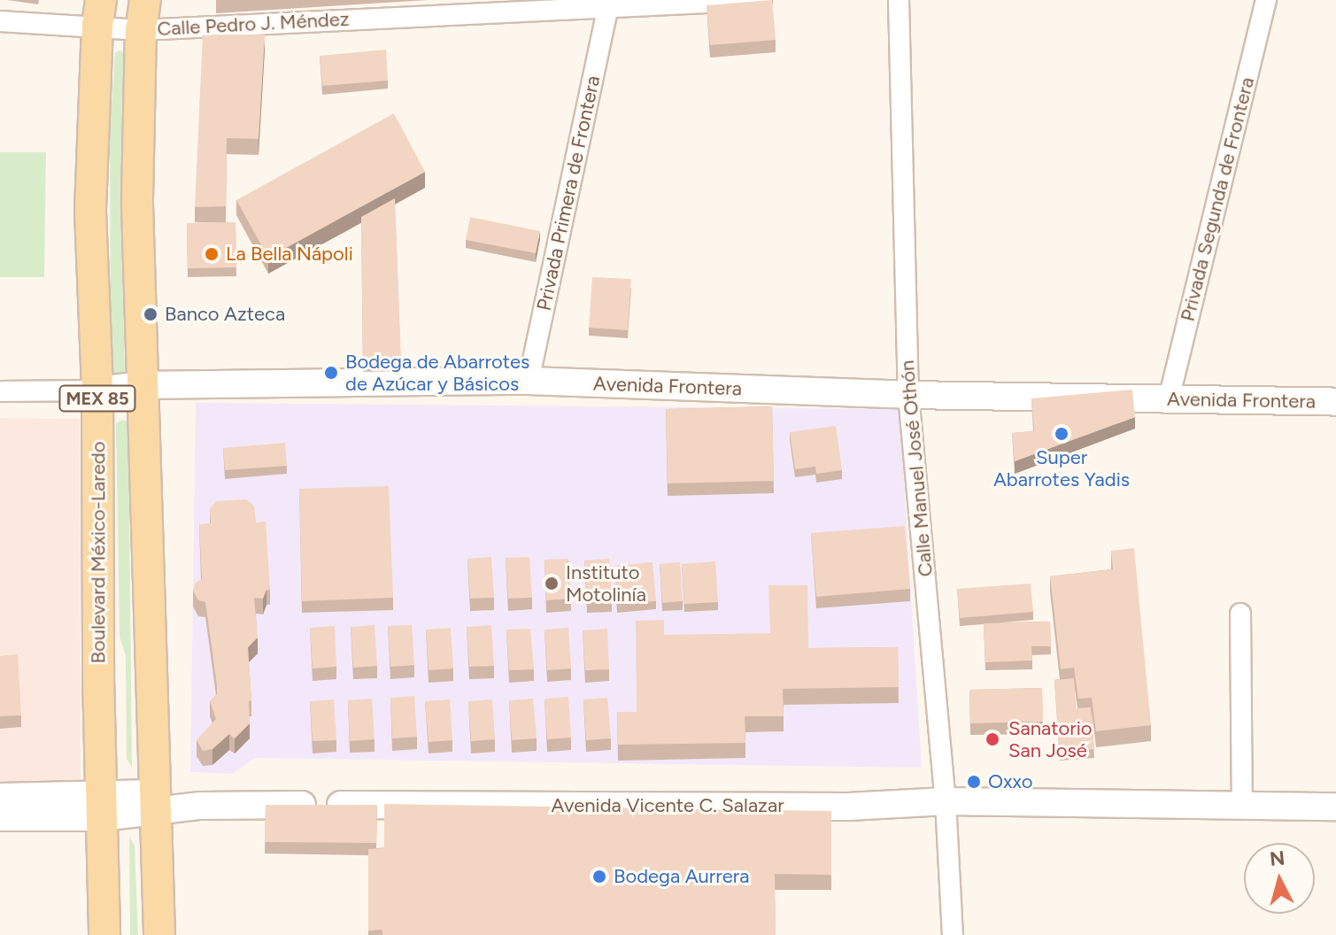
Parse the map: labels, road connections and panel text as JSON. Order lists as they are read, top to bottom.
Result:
{
  "streets": {
    "main road": ["MEX 85", "Boulevard México-Laredo"],
    "street": [
      "Calle Pedro J. Méndez",
      "Privada Primera de Frontera",
      "Privada Segunda de Frontera",
      "Avenida Frontera",
      "Calle Manuel José Othón",
      "Avenida Vicente C. Salazar"
    ]
  },
  "crossings": [
    ["Calle Pedro J. Méndez", "Privada Primera de Frontera"],
    ["Calle Pedro J. Méndez", "MEX 85"],
    ["Calle Pedro J. Méndez", "Boulevard México-Laredo"],
    ["Privada Primera de Frontera", "Avenida Frontera"],
    ["Privada Segunda de Frontera", "Avenida Frontera"],
    ["Avenida Frontera", "MEX 85"],
    ["Avenida Frontera", "Calle Manuel José Othón"],
    ["Avenida Frontera", "Boulevard México-Laredo"],
    ["MEX 85", "Avenida Vicente C. Salazar"],
    ["Calle Manuel José Othón", "Avenida Vicente C. Salazar"],
    ["Boulevard México-Laredo", "Avenida Vicente C. Salazar"]
  ],
  "places": [
    "La Bella Nápoli",
    "Banco Azteca",
    "Bodega de Abarrotes de Azúcar y Básicos",
    "Super Abarrotes Yadis",
    "Instituto Motolinía",
    "Sanatorio San José",
    "Oxxo",
    "Bodega Aurrera"
  ],
  "north": "top"
}
